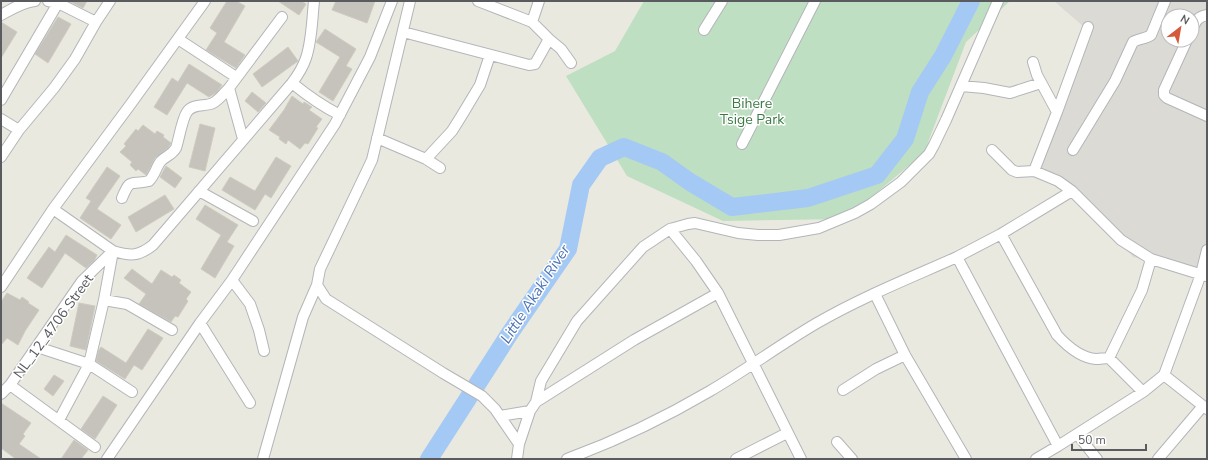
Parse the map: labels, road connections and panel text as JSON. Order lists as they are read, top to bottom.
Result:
{
  "streets": {
    "street": ["NL_12_4706 Street"]
  },
  "water": ["Little Akaki River"],
  "parks": ["Bihere Tsige Park"],
  "scale_bar": "50 m",
  "north": "top right"
}
